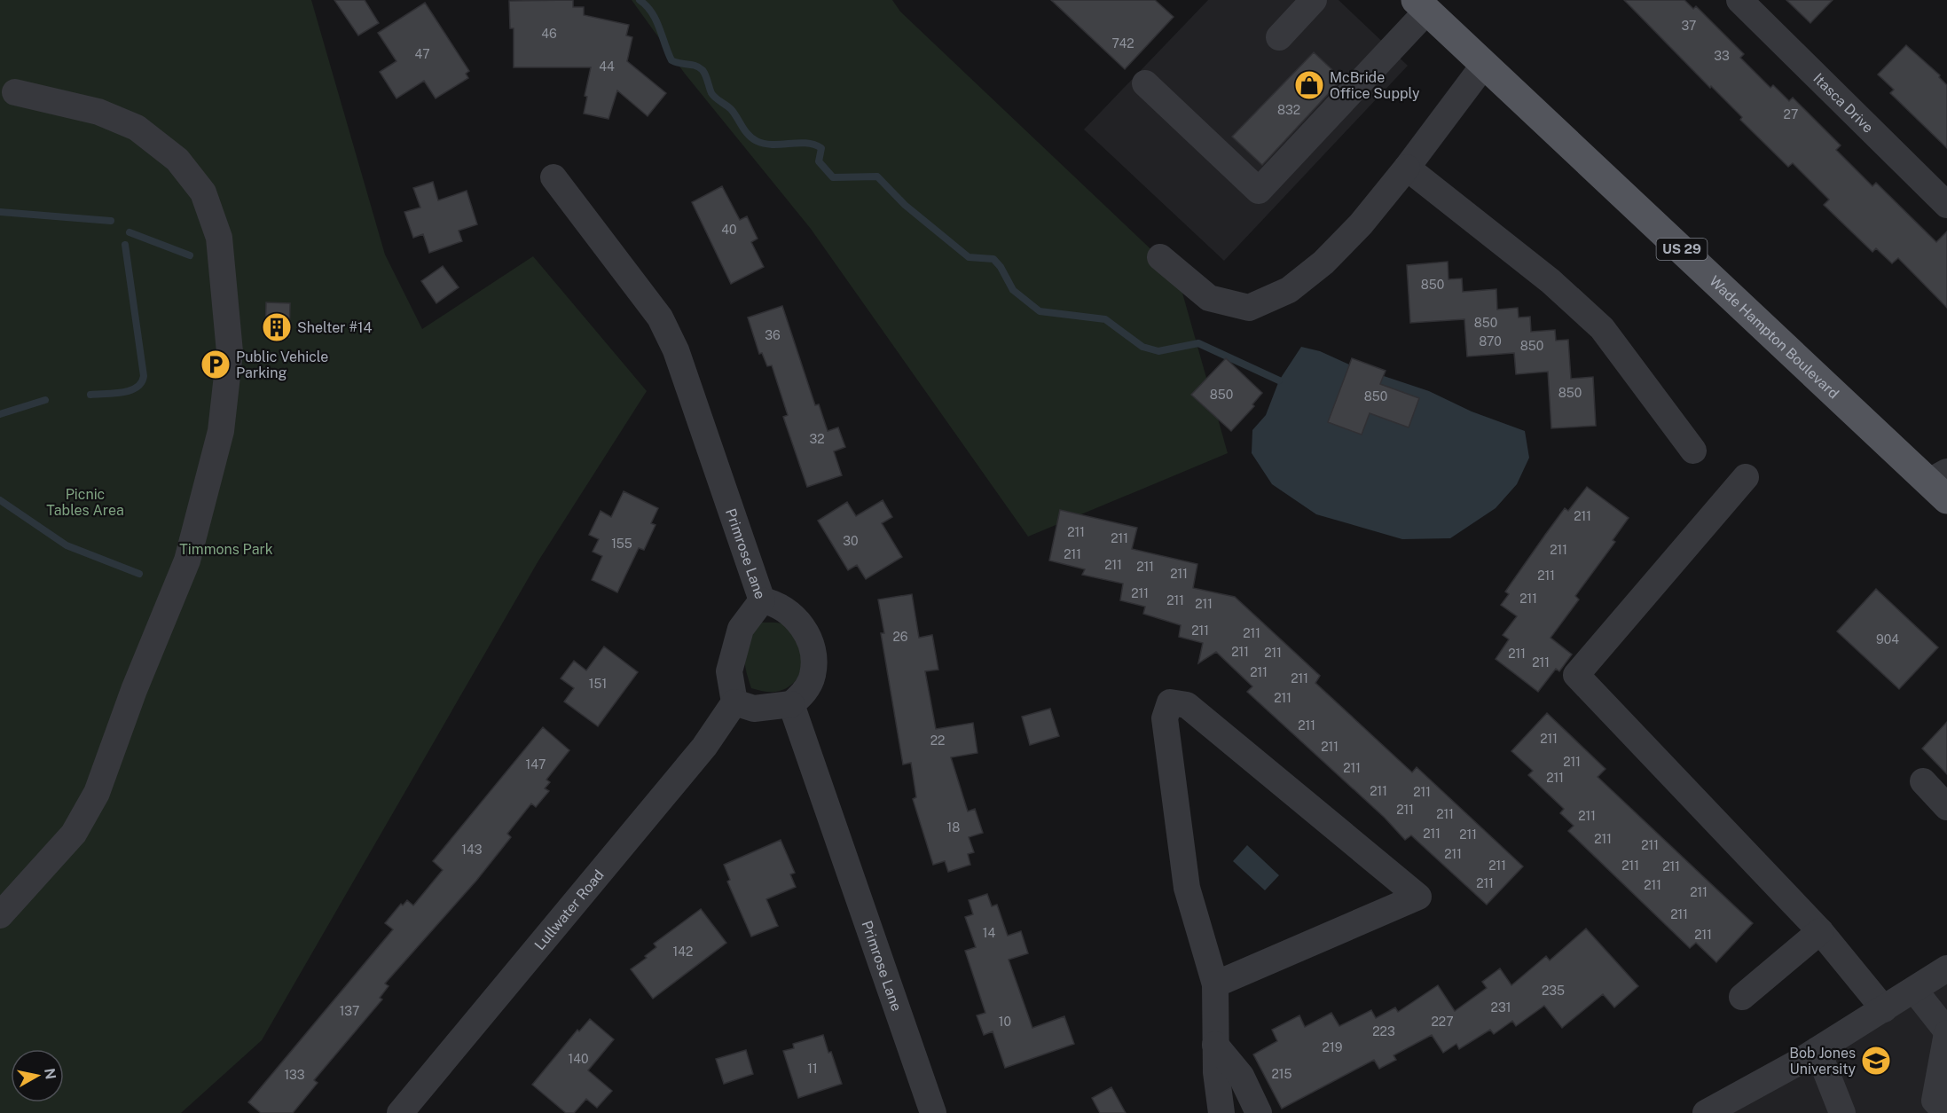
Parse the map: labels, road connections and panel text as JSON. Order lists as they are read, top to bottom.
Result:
{
  "streets": {
    "main road": ["US 29", "Wade Hampton Boulevard"],
    "street": ["Itasca Drive", "Primrose Lane", "Lullwater Road"]
  },
  "crossings": [
    ["Primrose Lane", "Lullwater Road"]
  ],
  "parks": ["Picnic Tables Area", "Timmons Park"],
  "places": {
    "shop": ["McBride Office Supply"],
    "building": ["Shelter #14"],
    "parking": ["Public Vehicle Parking"],
    "school or university": ["Bob Jones University"]
  },
  "house_numbers": [
    "37",
    "46",
    "742",
    "47",
    "33",
    "44",
    "832",
    "27",
    "40",
    "850",
    "850",
    "36",
    "870",
    "850",
    "850",
    "850",
    "850",
    "32",
    "211",
    "211",
    "211",
    "30",
    "155",
    "211",
    "211",
    "211",
    "211",
    "211",
    "211",
    "211",
    "211",
    "211",
    "211",
    "211",
    "211",
    "26",
    "904",
    "211",
    "211",
    "211",
    "211",
    "211",
    "211",
    "151",
    "211",
    "211",
    "211",
    "22",
    "211",
    "211",
    "147",
    "211",
    "211",
    "211",
    "211",
    "211",
    "211",
    "211",
    "18",
    "211",
    "211",
    "211",
    "211",
    "143",
    "211",
    "211",
    "211",
    "211",
    "211",
    "211",
    "211",
    "211",
    "14",
    "211",
    "142",
    "235",
    "231",
    "137",
    "10",
    "227",
    "223",
    "219",
    "140",
    "11",
    "215",
    "133"
  ],
  "north": "right"
}
